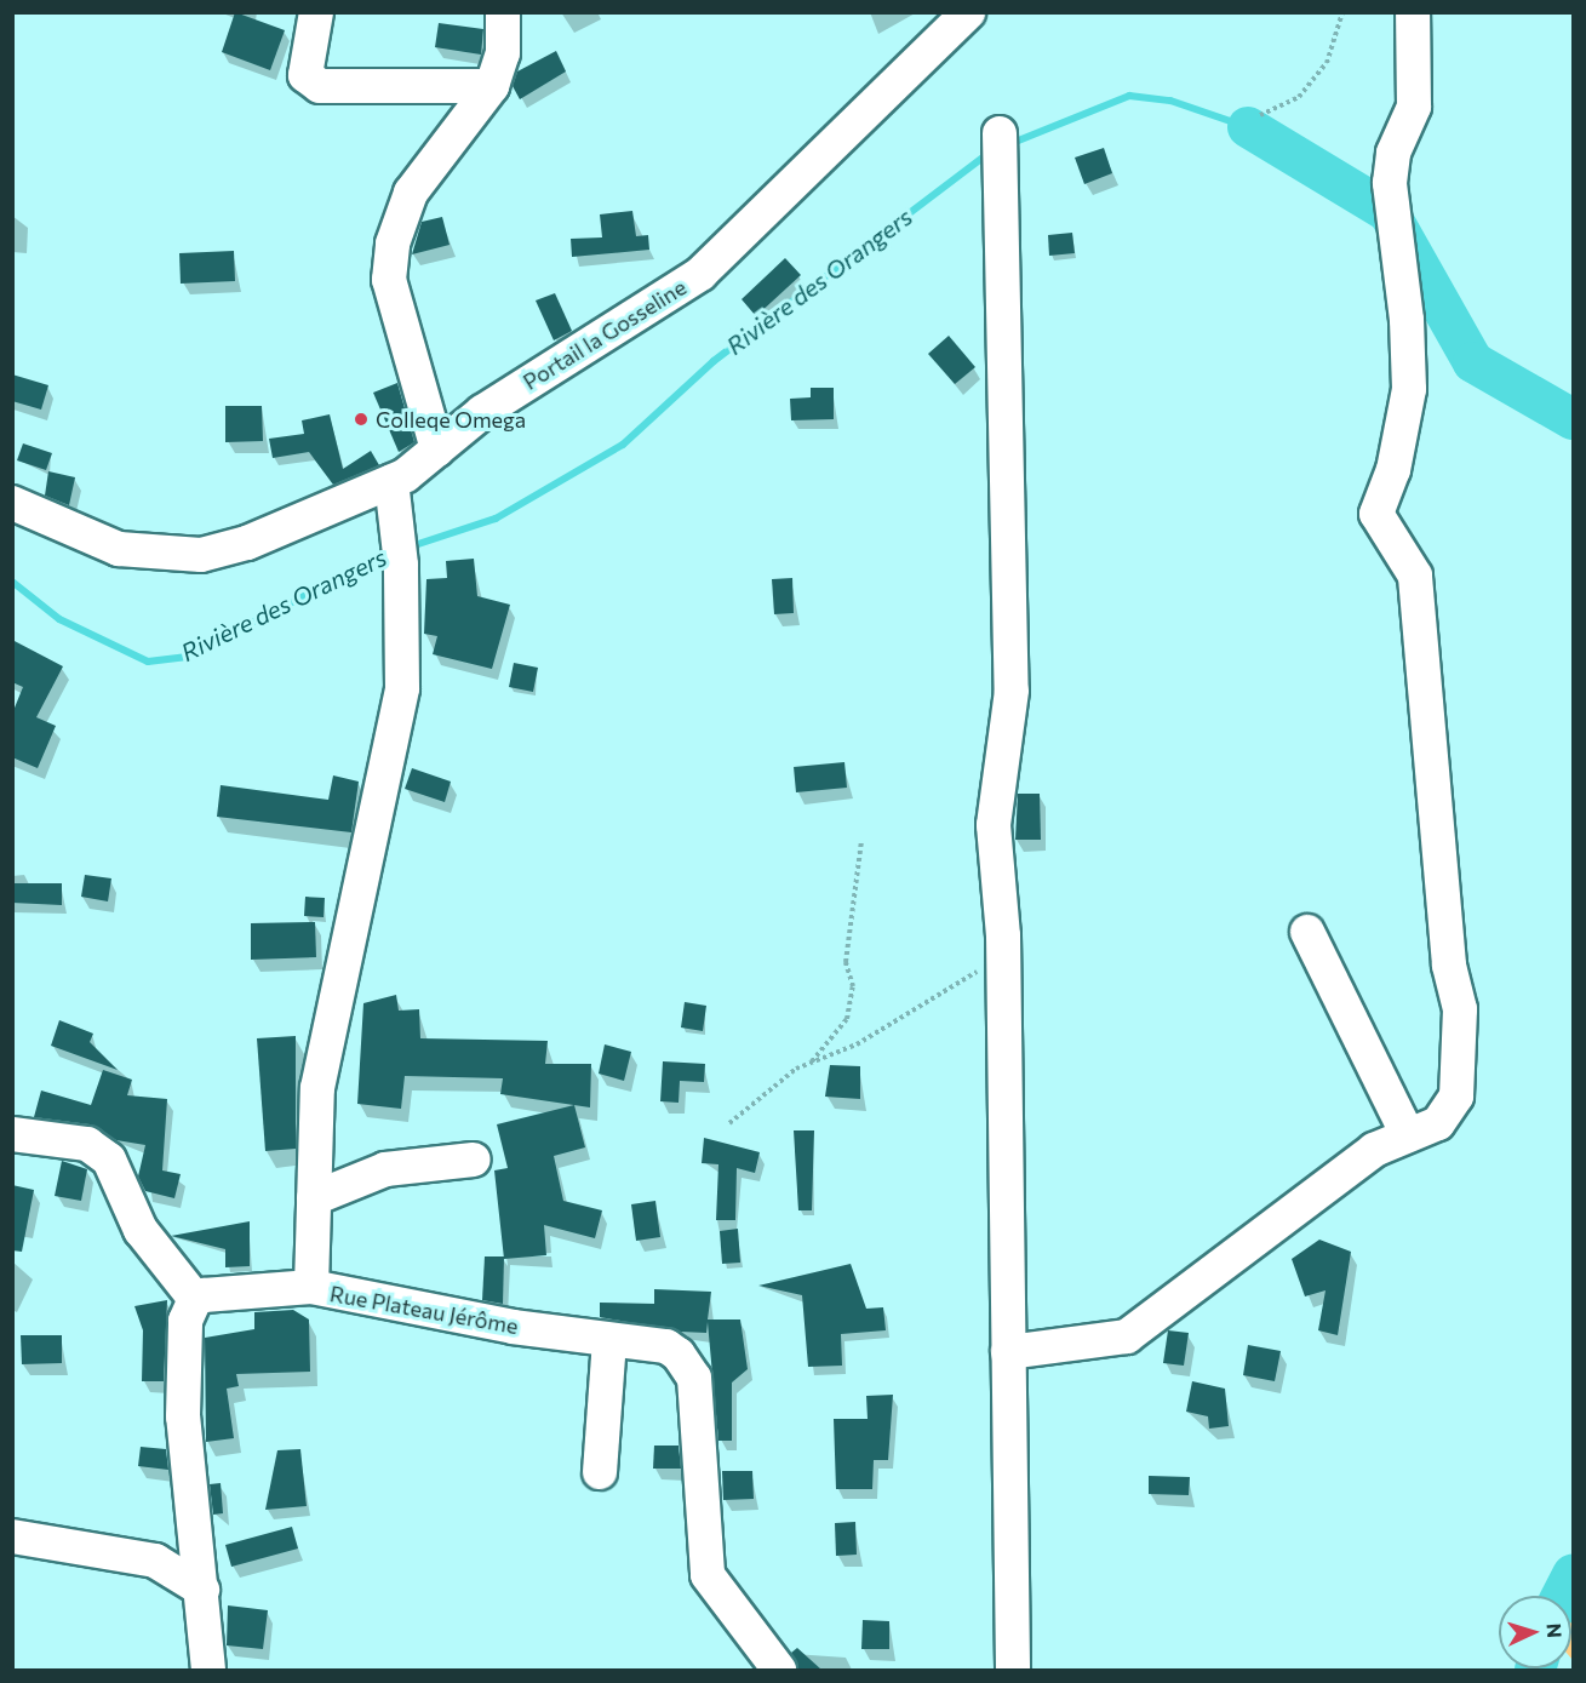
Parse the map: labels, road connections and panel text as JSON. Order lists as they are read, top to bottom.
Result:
{
  "streets": {
    "street": ["Portail la Gosseline", "Rue Plateau Jérôme"]
  },
  "water": ["Rivière des Orangers"],
  "places": ["Colleqe Omega"],
  "north": "right"
}
